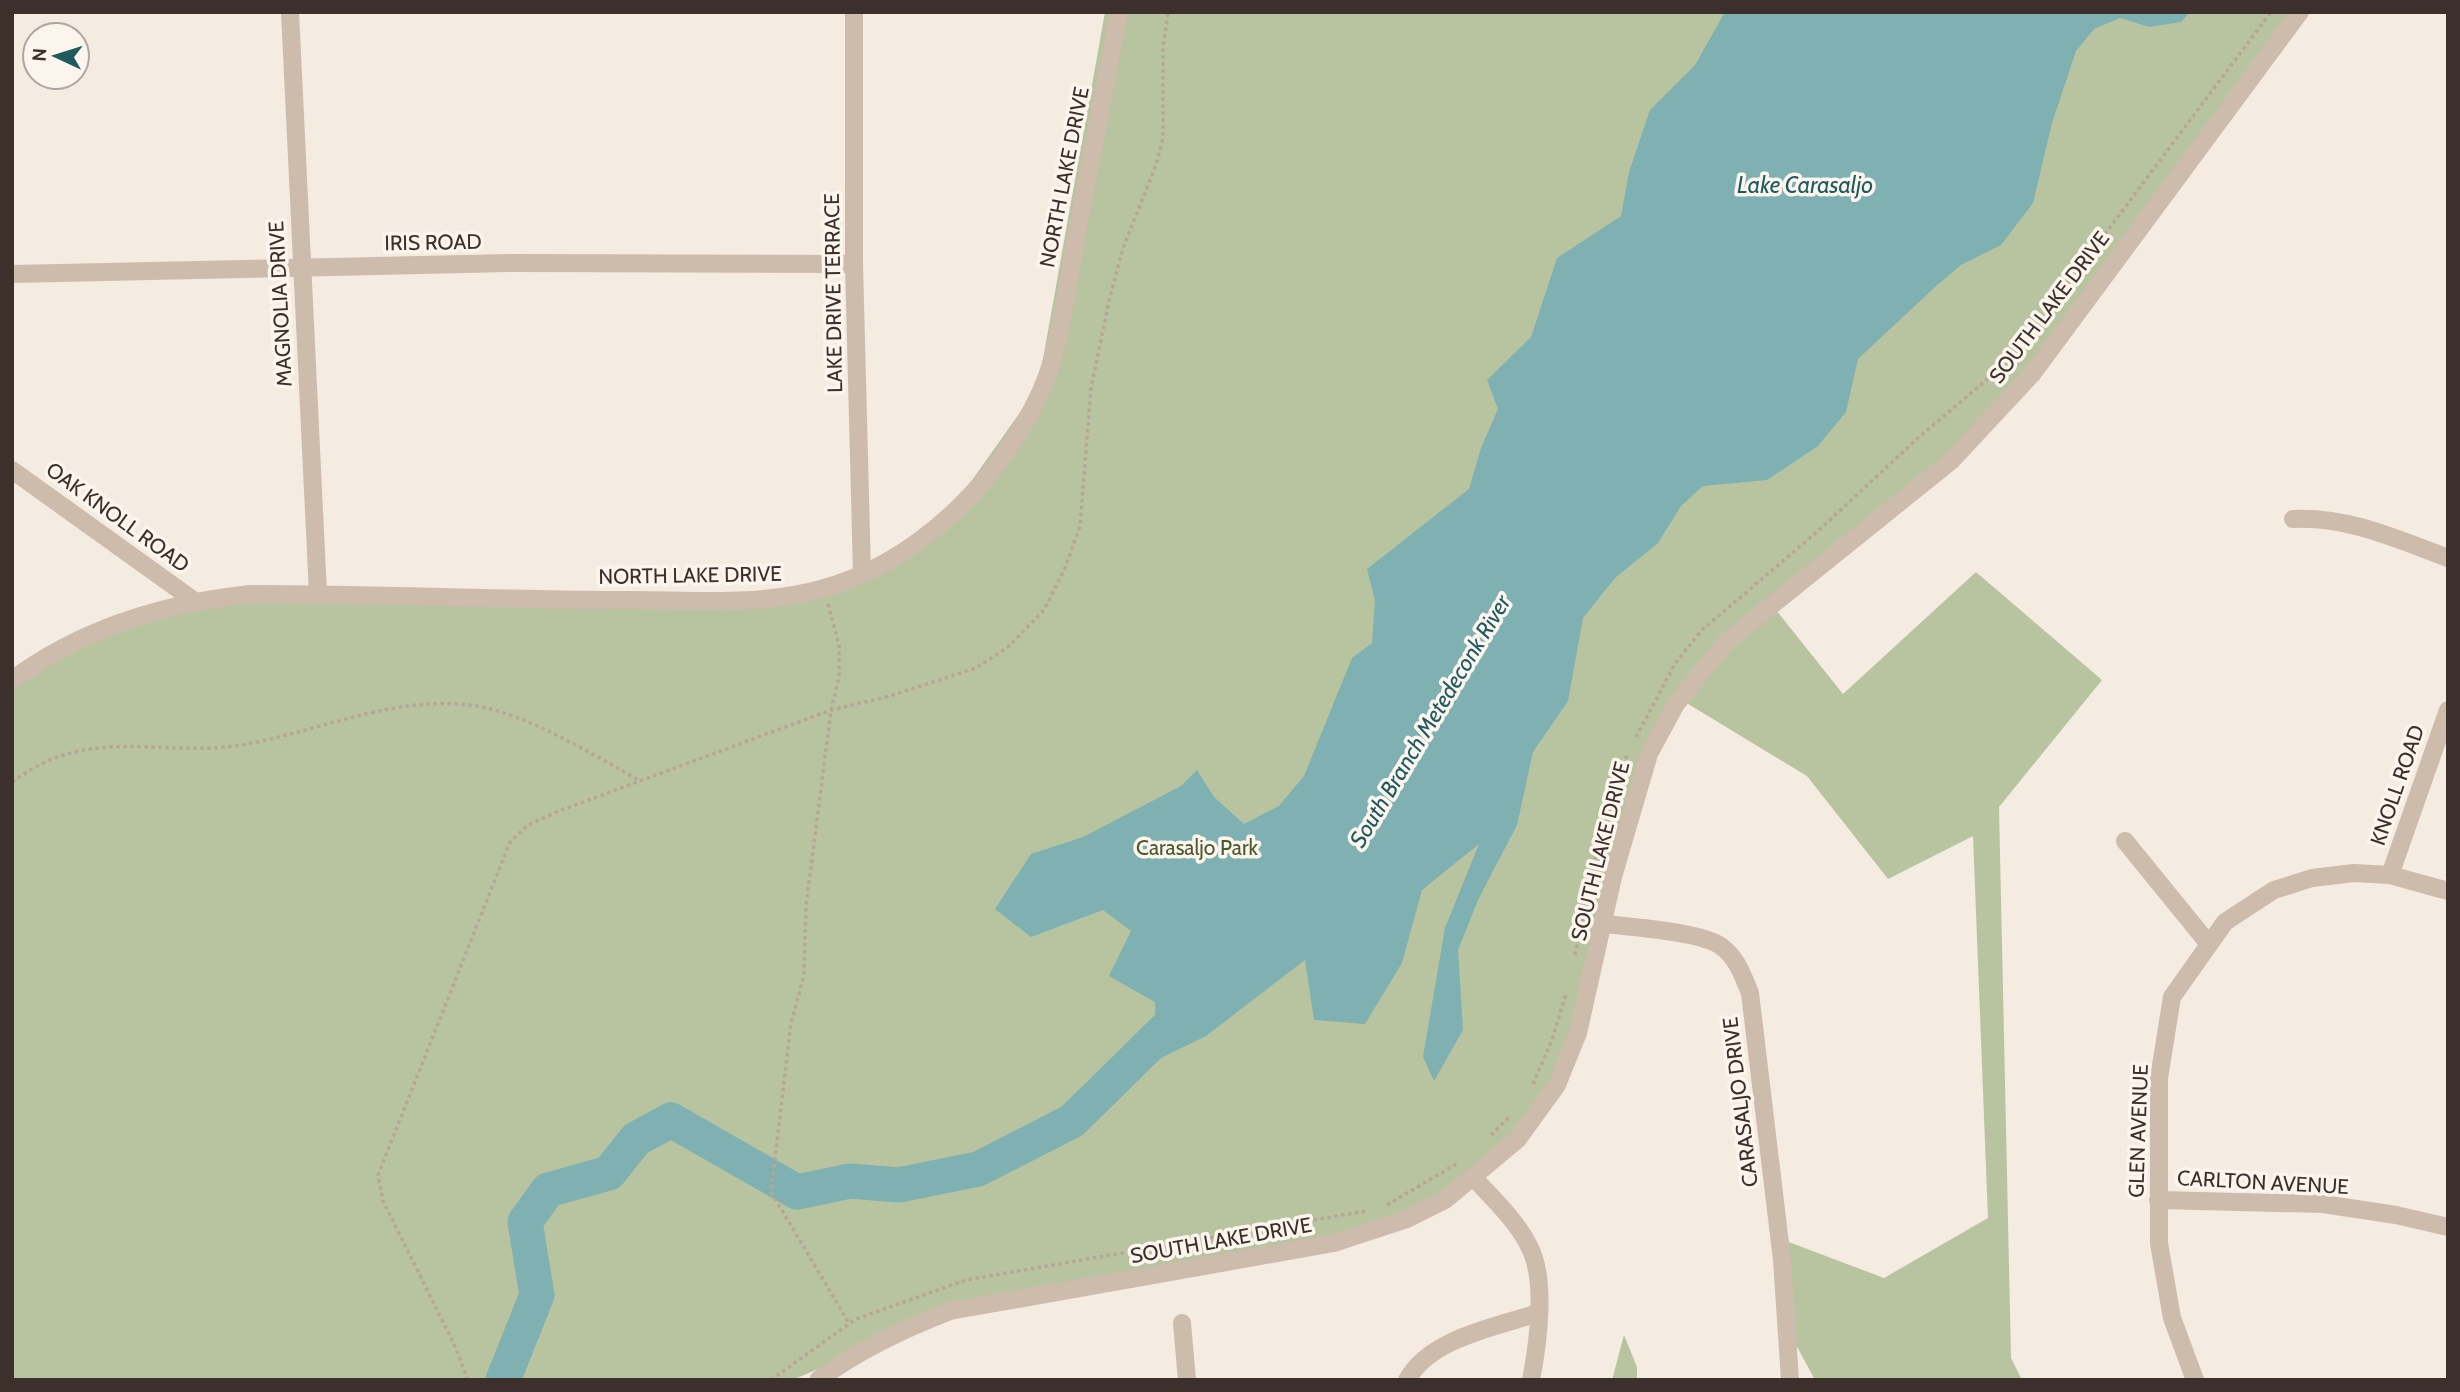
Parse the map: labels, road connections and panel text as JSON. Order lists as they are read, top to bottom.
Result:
{
  "streets": {
    "street": [
      "NORTH LAKE DRIVE",
      "IRIS ROAD",
      "LAKE DRIVE TERRACE",
      "MAGNOLIA DRIVE",
      "SOUTH LAKE DRIVE",
      "OAK KNOLL ROAD",
      "KNOLL ROAD",
      "CARASALJO DRIVE",
      "GLEN AVENUE",
      "CARLTON AVENUE"
    ]
  },
  "crossings": [
    ["NORTH LAKE DRIVE", "LAKE DRIVE TERRACE"],
    ["NORTH LAKE DRIVE", "MAGNOLIA DRIVE"],
    ["NORTH LAKE DRIVE", "OAK KNOLL ROAD"],
    ["IRIS ROAD", "LAKE DRIVE TERRACE"],
    ["IRIS ROAD", "MAGNOLIA DRIVE"],
    ["SOUTH LAKE DRIVE", "CARASALJO DRIVE"],
    ["KNOLL ROAD", "GLEN AVENUE"],
    ["GLEN AVENUE", "CARLTON AVENUE"]
  ],
  "water": ["Lake Carasaljo", "South Branch Metedeconk River"],
  "parks": ["Carasaljo Park"],
  "north": "left"
}
